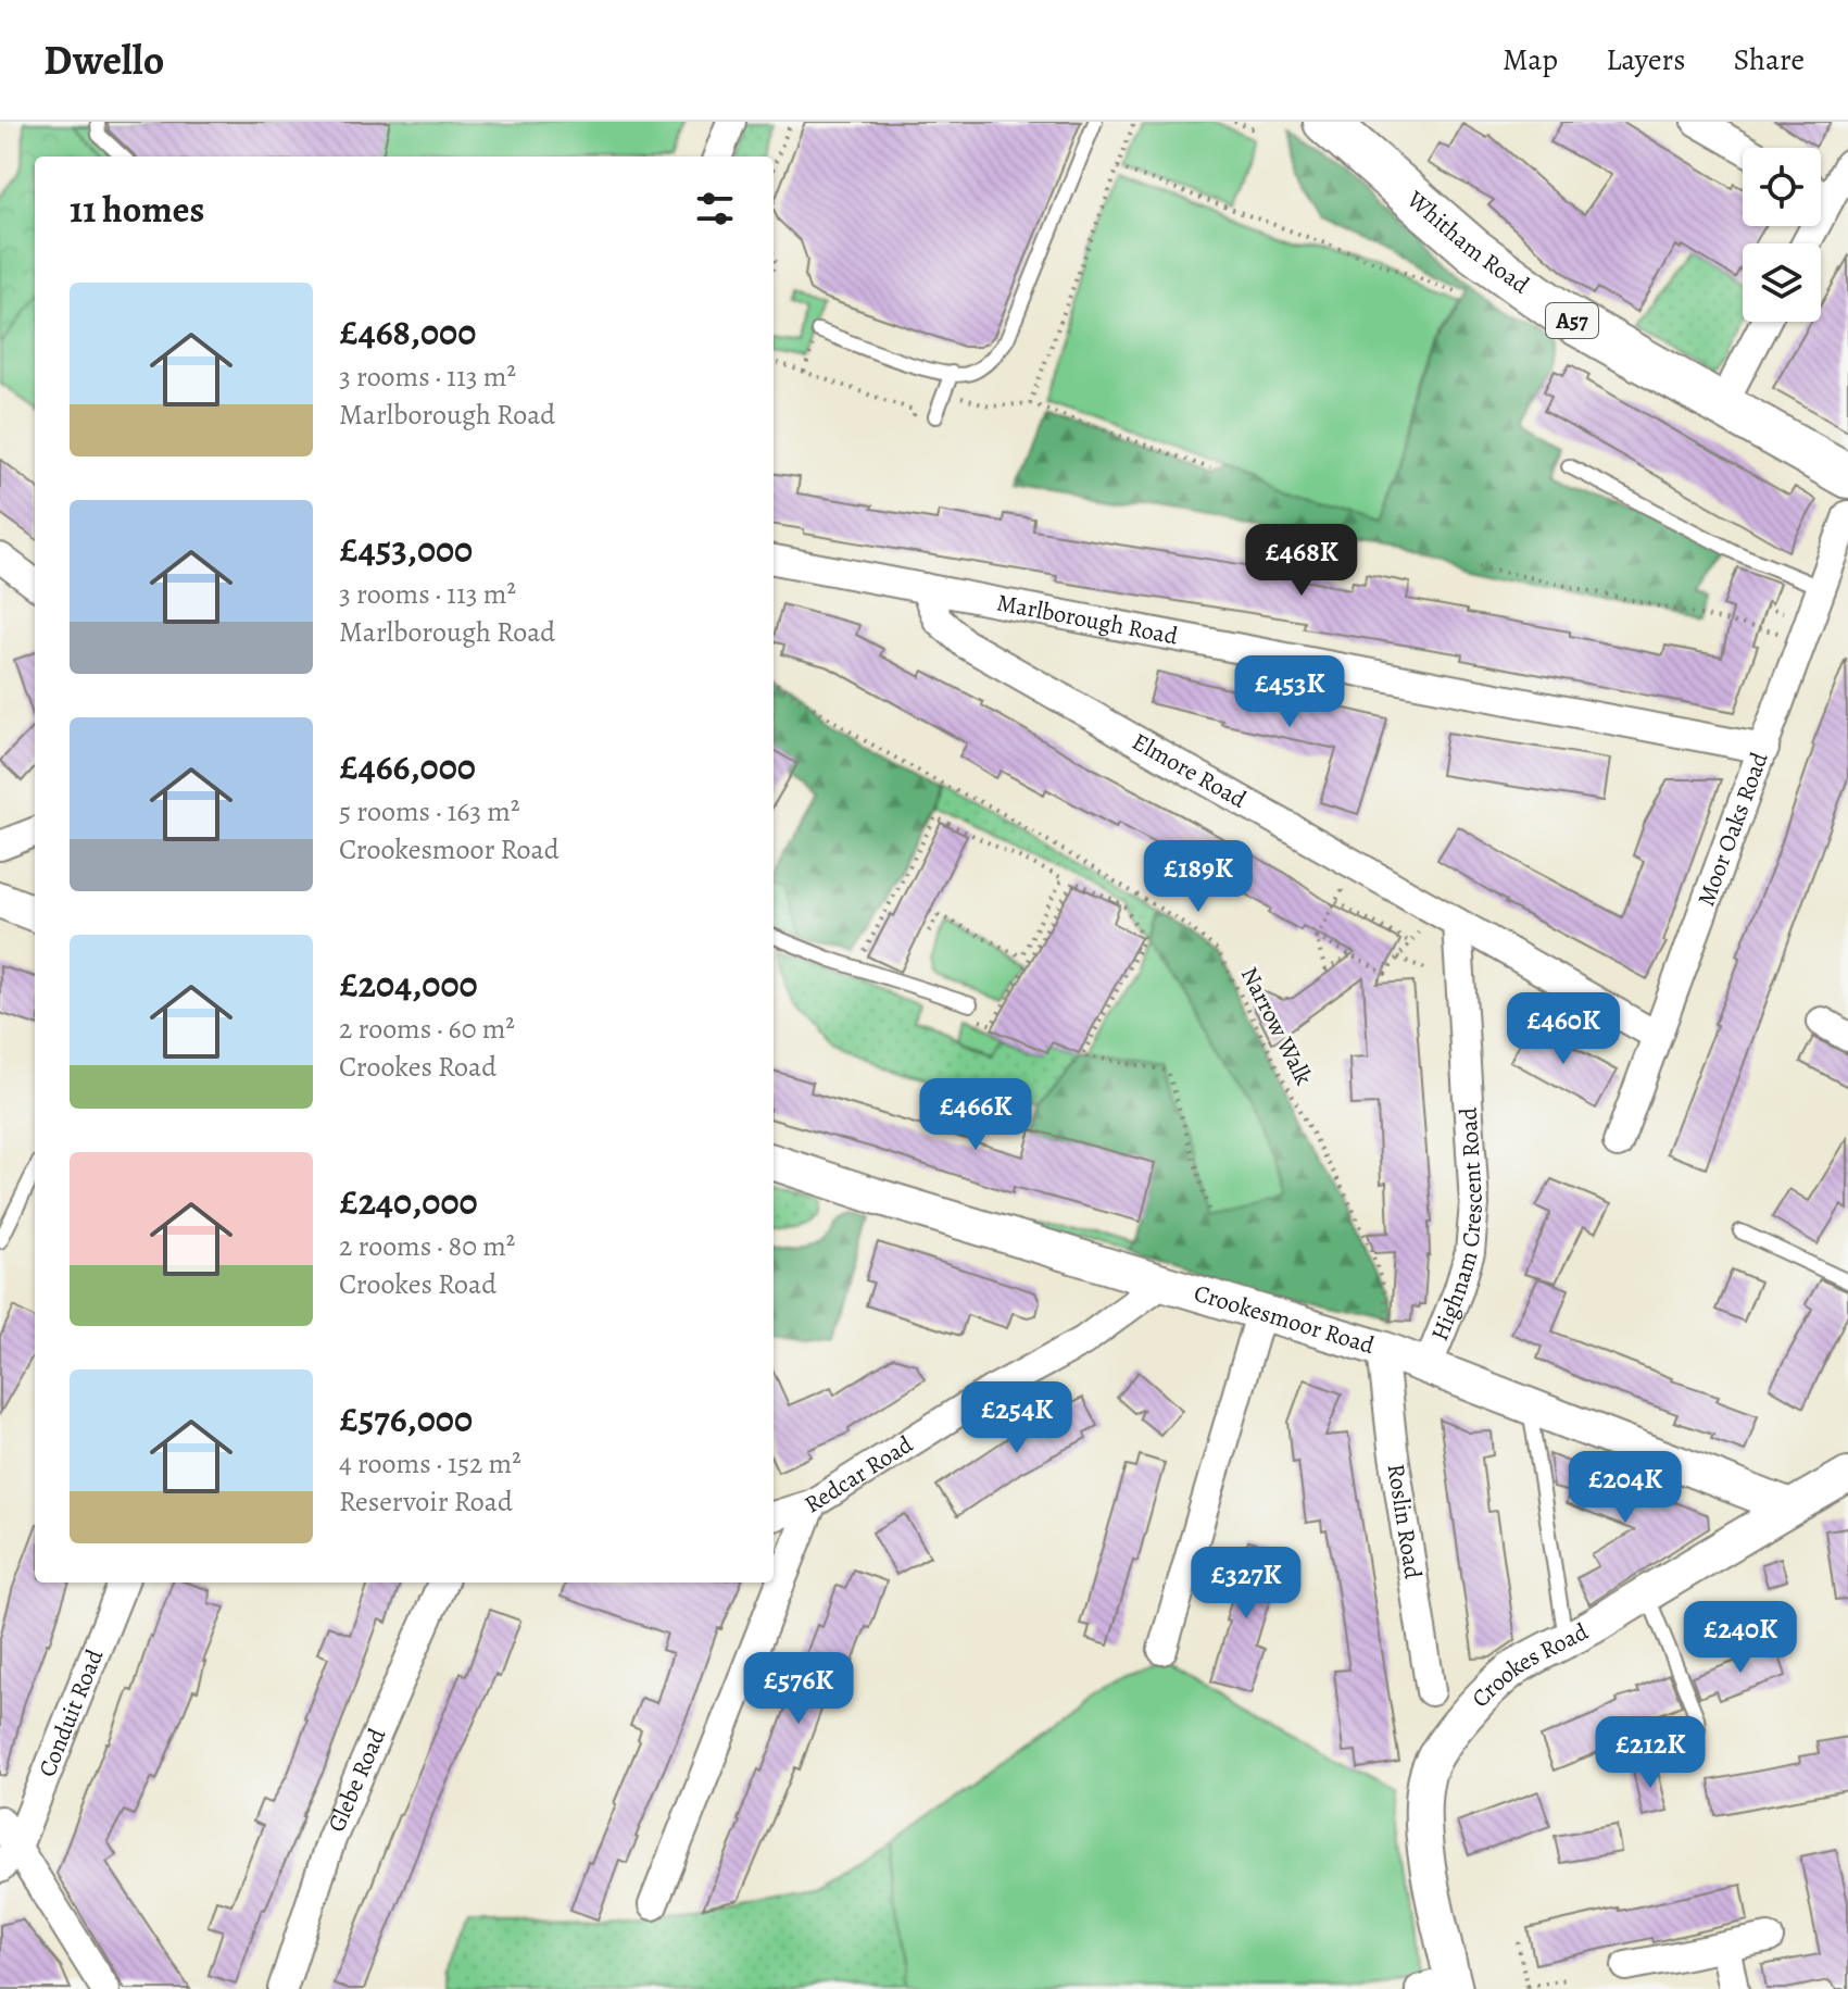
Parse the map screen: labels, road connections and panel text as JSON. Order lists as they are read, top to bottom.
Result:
{
  "streets": {
    "main road": ["Whitham Road", "A57"],
    "street": [
      "Marlborough Road",
      "Elmore Road",
      "Moor Oaks Road",
      "Highnam Crescent Road",
      "Crookesmoor Road",
      "Redcar Road",
      "Roslin Road",
      "Crookes Road",
      "Conduit Road",
      "Glebe Road"
    ],
    "path": ["Narrow Walk"]
  },
  "crossings": [
    ["Marlborough Road", "Elmore Road"],
    ["Marlborough Road", "Moor Oaks Road"],
    ["Elmore Road", "Moor Oaks Road"],
    ["Elmore Road", "Highnam Crescent Road"],
    ["Highnam Crescent Road", "Crookesmoor Road"],
    ["Crookesmoor Road", "Redcar Road"],
    ["Crookesmoor Road", "Roslin Road"],
    ["Crookesmoor Road", "Crookes Road"]
  ],
  "page": {
    "header": "Dwello",
    "nav": ["Map", "Layers", "Share"],
    "heading": "11 homes",
    "list": [
      {
        "name": "£468,000",
        "note": "3 rooms · 113 m² · Marlborough Road"
      },
      {
        "name": "£453,000",
        "note": "3 rooms · 113 m² · Marlborough Road"
      },
      {
        "name": "£466,000",
        "note": "5 rooms · 163 m² · Crookesmoor Road"
      },
      {
        "name": "£204,000",
        "note": "2 rooms · 60 m² · Crookes Road"
      },
      {
        "name": "£240,000",
        "note": "2 rooms · 80 m² · Crookes Road"
      },
      {
        "name": "£576,000",
        "note": "4 rooms · 152 m² · Reservoir Road"
      }
    ],
    "price": [
      "£468K",
      "£453K",
      "£189K",
      "£460K",
      "£466K",
      "£254K",
      "£204K",
      "£327K",
      "£240K",
      "£576K",
      "£212K"
    ]
  }
}
